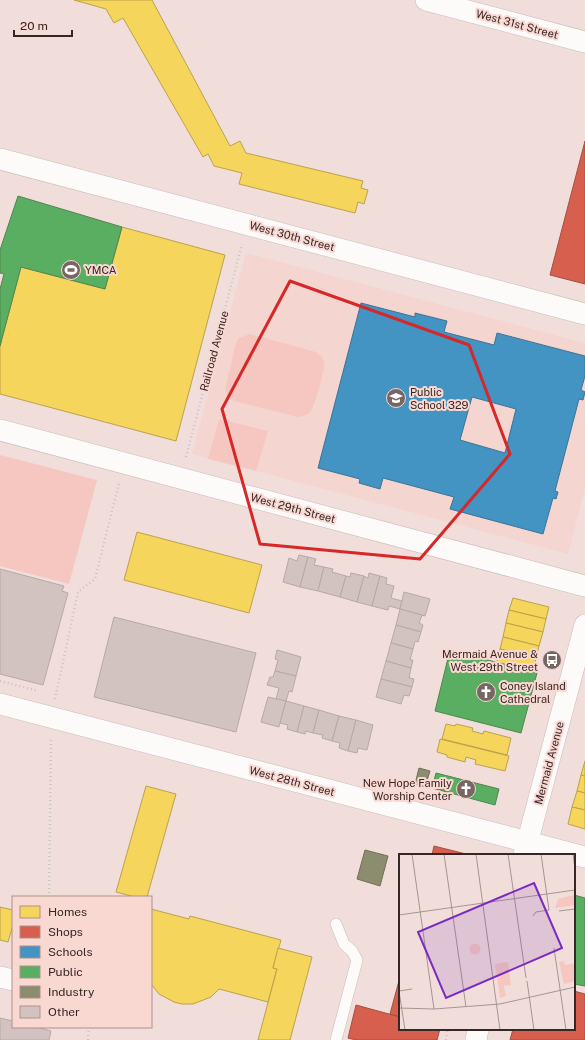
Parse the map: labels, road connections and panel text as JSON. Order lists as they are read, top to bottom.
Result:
{
  "streets": {
    "street": [
      "West 31st Street",
      "West 30th Street",
      "West 29th Street",
      "Mermaid Avenue",
      "West 28th Street"
    ],
    "path": ["Railroad Avenue"]
  },
  "crossings": [
    ["Mermaid Avenue", "West 28th Street"]
  ],
  "places": {
    "sports": ["YMCA"],
    "school or university": ["Public School 329"],
    "bus stop": ["Mermaid Avenue & West 29th Street"],
    "church": ["Coney Island Cathedral", "New Hope Family Worship Center"]
  },
  "legend": [
    "Homes",
    "Shops",
    "Schools",
    "Public",
    "Industry",
    "Other"
  ],
  "scale_bar": "20 m"
}
